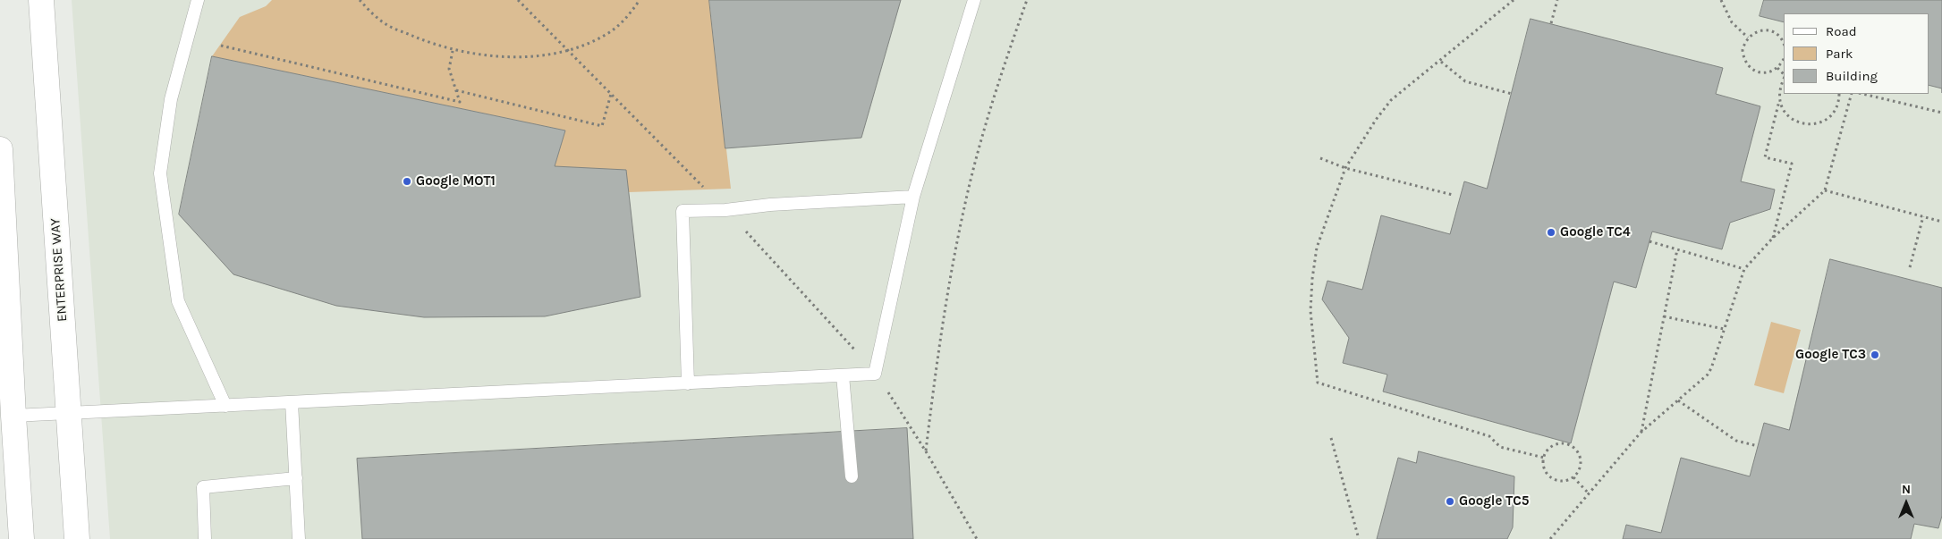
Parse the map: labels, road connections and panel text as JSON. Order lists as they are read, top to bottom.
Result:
{
  "streets": {
    "street": ["ENTERPRISE WAY"]
  },
  "places": [
    "Google MOT1",
    "Google TC4",
    "Google TC3",
    "Google TC5"
  ],
  "legend": ["Road", "Park", "Building"],
  "north": "top"
}
